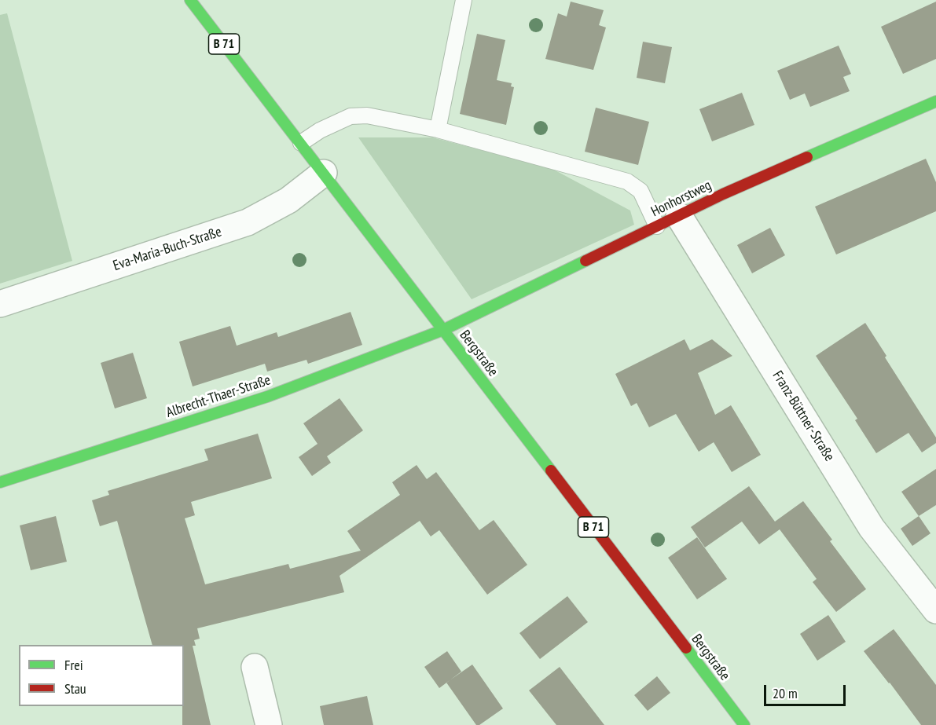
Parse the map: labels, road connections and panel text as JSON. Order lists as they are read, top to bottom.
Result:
{
  "streets": {
    "street": [
      "B 71",
      "Honhorstweg",
      "Eva-Maria-Buch-Straße",
      "Bergstraße",
      "Albrecht-Thaer-Straße",
      "Franz-Büttner-Straße"
    ]
  },
  "crossings": [
    ["Honhorstweg", "Bergstraße"],
    ["Honhorstweg", "Albrecht-Thaer-Straße"],
    ["Honhorstweg", "Franz-Büttner-Straße"],
    ["Eva-Maria-Buch-Straße", "Bergstraße"],
    ["Bergstraße", "Albrecht-Thaer-Straße"]
  ],
  "legend": ["Frei", "Stau"],
  "scale_bar": "20 m"
}
